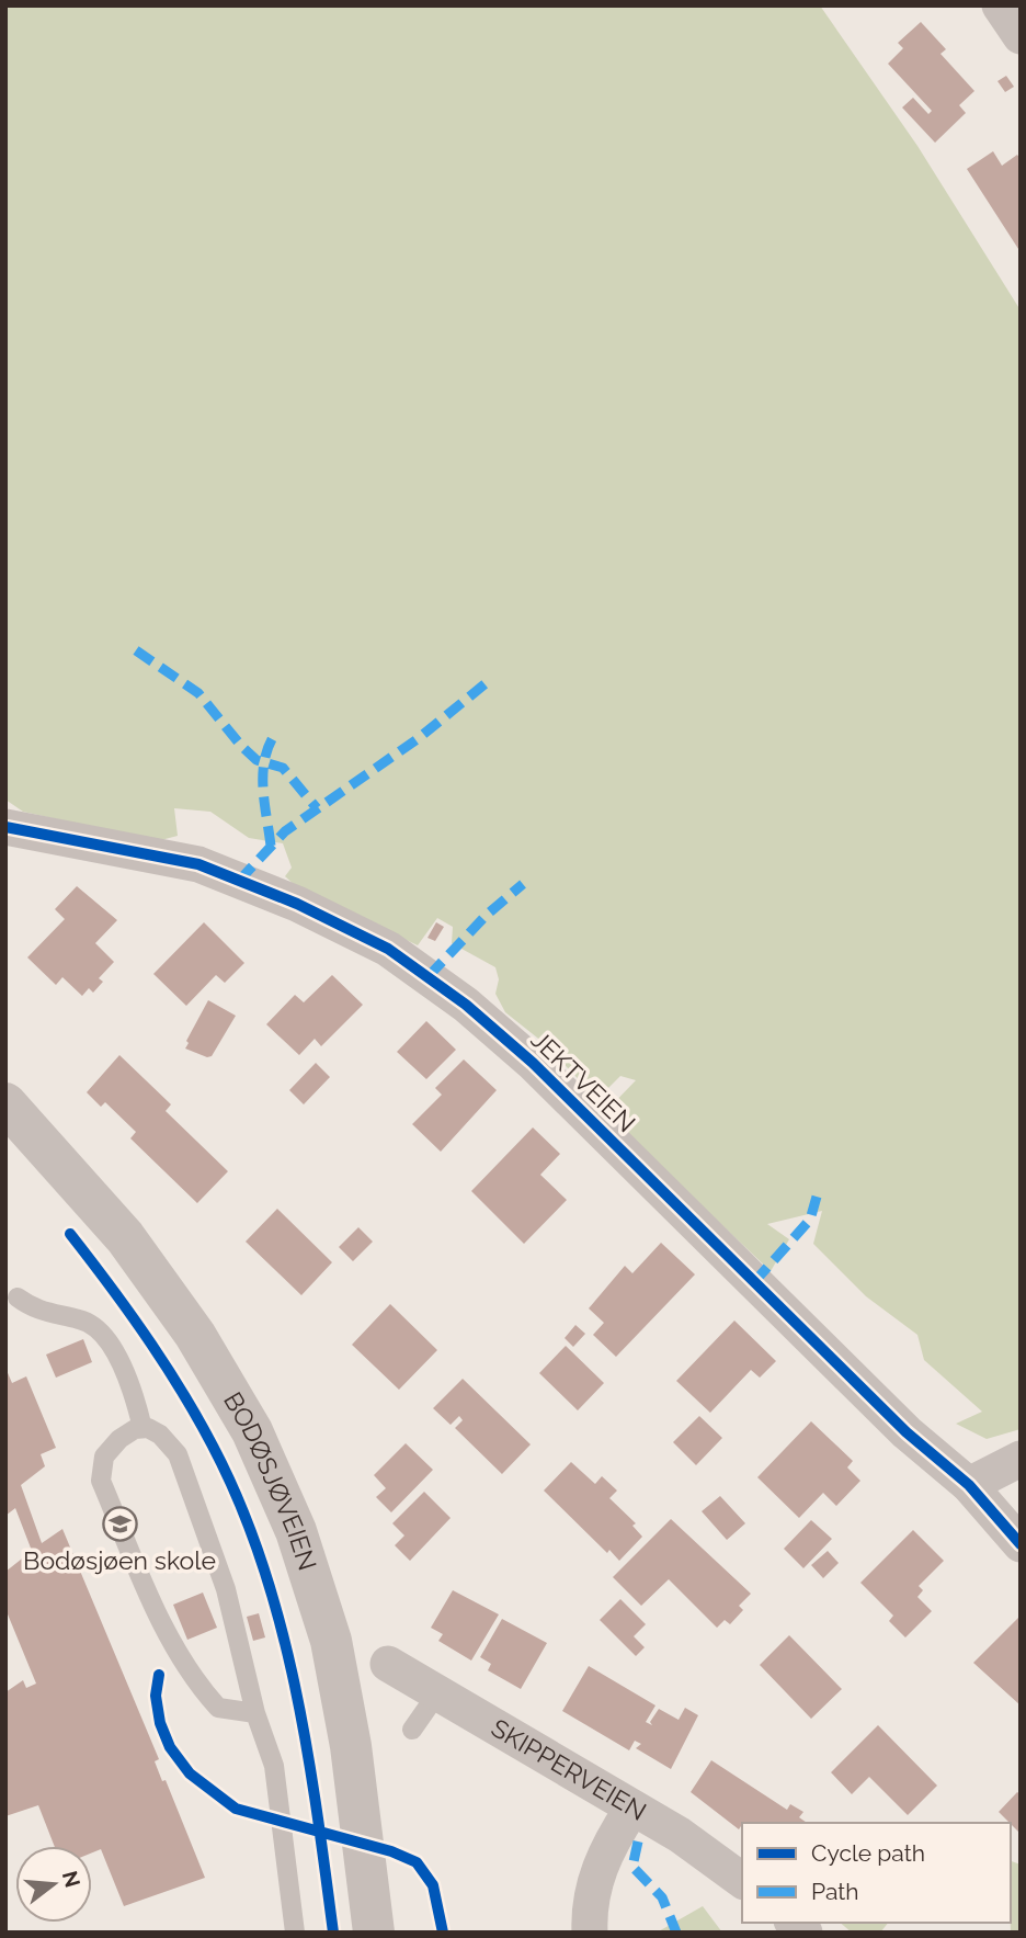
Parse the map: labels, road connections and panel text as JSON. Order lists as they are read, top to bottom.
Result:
{
  "streets": {
    "street": ["JEKTVEIEN", "BODØSJØVEIEN", "SKIPPERVEIEN"]
  },
  "places": {
    "school or university": ["Bodøsjøen skole"]
  },
  "legend": ["Cycle path", "Path"],
  "north": "right"
}
